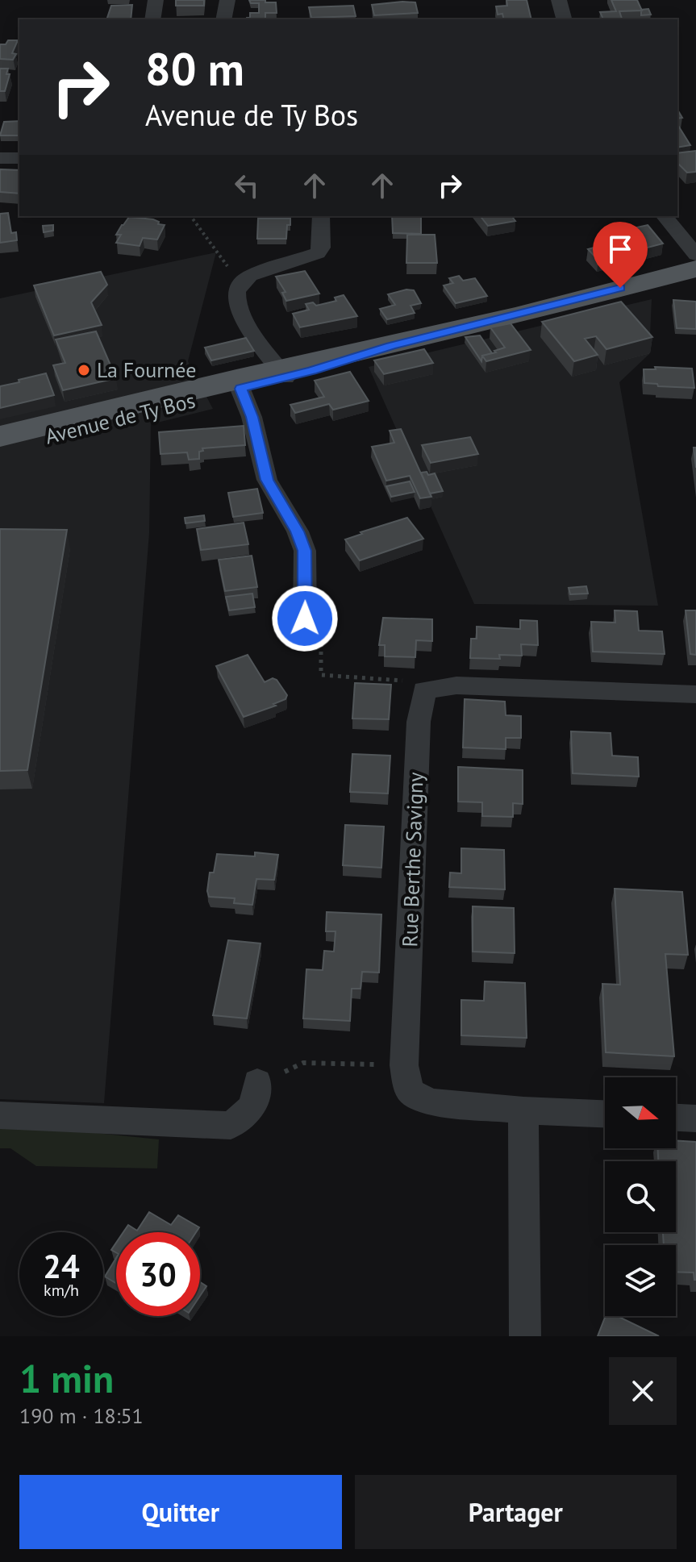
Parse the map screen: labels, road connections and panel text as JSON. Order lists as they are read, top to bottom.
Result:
{
  "streets": {
    "main road": ["Avenue de Ty Bos"],
    "street": ["Rue Berthe Savigny"]
  },
  "places": ["La Fournée"],
  "north": "right",
  "page": {
    "turn": ["80 m", "Avenue de Ty Bos"],
    "speed": "24 km/h",
    "limit": "30",
    "heading": ["1 min", "190 m · 18:51"],
    "buttons": ["Quitter", "Partager"]
  }
}
